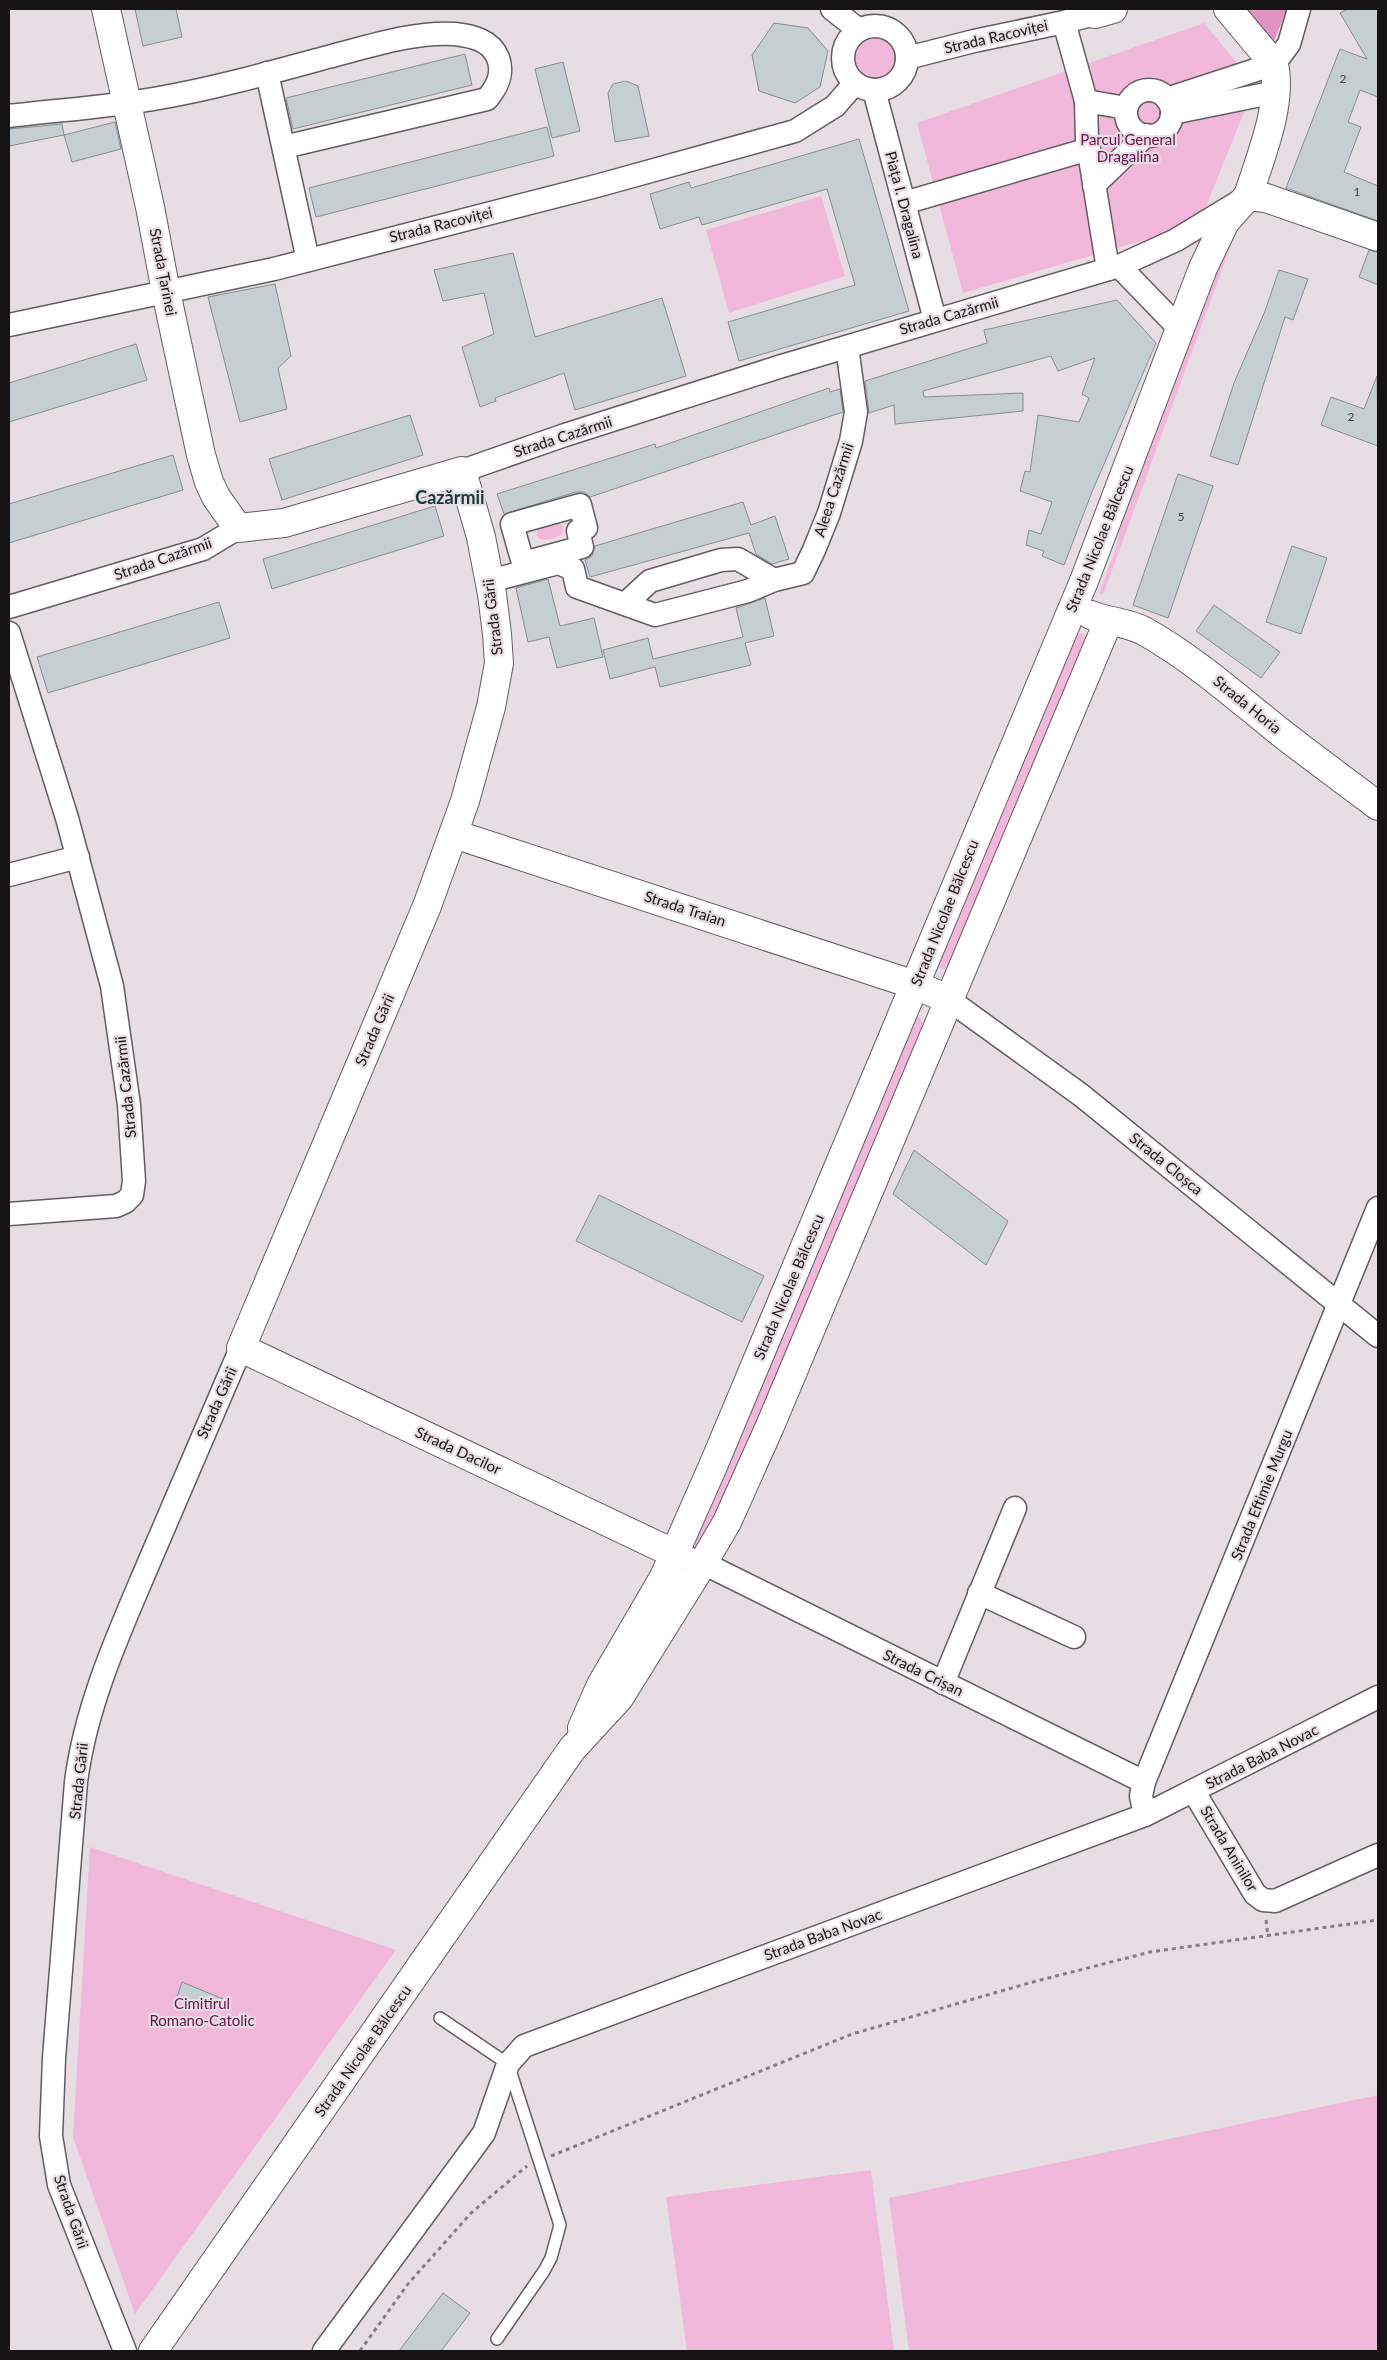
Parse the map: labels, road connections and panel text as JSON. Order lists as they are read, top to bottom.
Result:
{
  "streets": {
    "main road": [
      "Strada Țarinei",
      "Strada Cazărmii",
      "Strada Nicolae Bălcescu",
      "Strada Gării",
      "Strada Horia",
      "Strada Traian",
      "Strada Dacilor"
    ],
    "street": [
      "Strada Racoviței",
      "Piața I. Dragalina",
      "Aleea Cazărmii",
      "Strada Cloșca",
      "Strada Eftimie Murgu",
      "Strada Crișan",
      "Strada Baba Novac",
      "Strada Aninilor"
    ]
  },
  "crossings": [
    ["Strada Racoviței", "Piața I. Dragalina"],
    ["Strada Racoviței", "Strada Țarinei"],
    ["Piața I. Dragalina", "Strada Cazărmii"],
    ["Strada Țarinei", "Strada Cazărmii"],
    ["Strada Cazărmii", "Aleea Cazărmii"],
    ["Strada Cazărmii", "Strada Nicolae Bălcescu"],
    ["Strada Cazărmii", "Strada Gării"],
    ["Aleea Cazărmii", "Strada Gării"],
    ["Strada Nicolae Bălcescu", "Strada Horia"],
    ["Strada Nicolae Bălcescu", "Strada Traian"],
    ["Strada Nicolae Bălcescu", "Strada Cloșca"],
    ["Strada Nicolae Bălcescu", "Strada Dacilor"],
    ["Strada Nicolae Bălcescu", "Strada Crișan"],
    ["Strada Gării", "Strada Traian"],
    ["Strada Gării", "Strada Dacilor"],
    ["Strada Traian", "Strada Cloșca"],
    ["Strada Cloșca", "Strada Eftimie Murgu"],
    ["Strada Dacilor", "Strada Crișan"],
    ["Strada Eftimie Murgu", "Strada Crișan"],
    ["Strada Baba Novac", "Strada Aninilor"]
  ],
  "districts": ["Cazărmii"],
  "parks": ["Parcul General Dragalina", "Cimitirul Romano-Catolic"],
  "house_numbers": [
    "2",
    "1",
    "2",
    "5"
  ]
}
